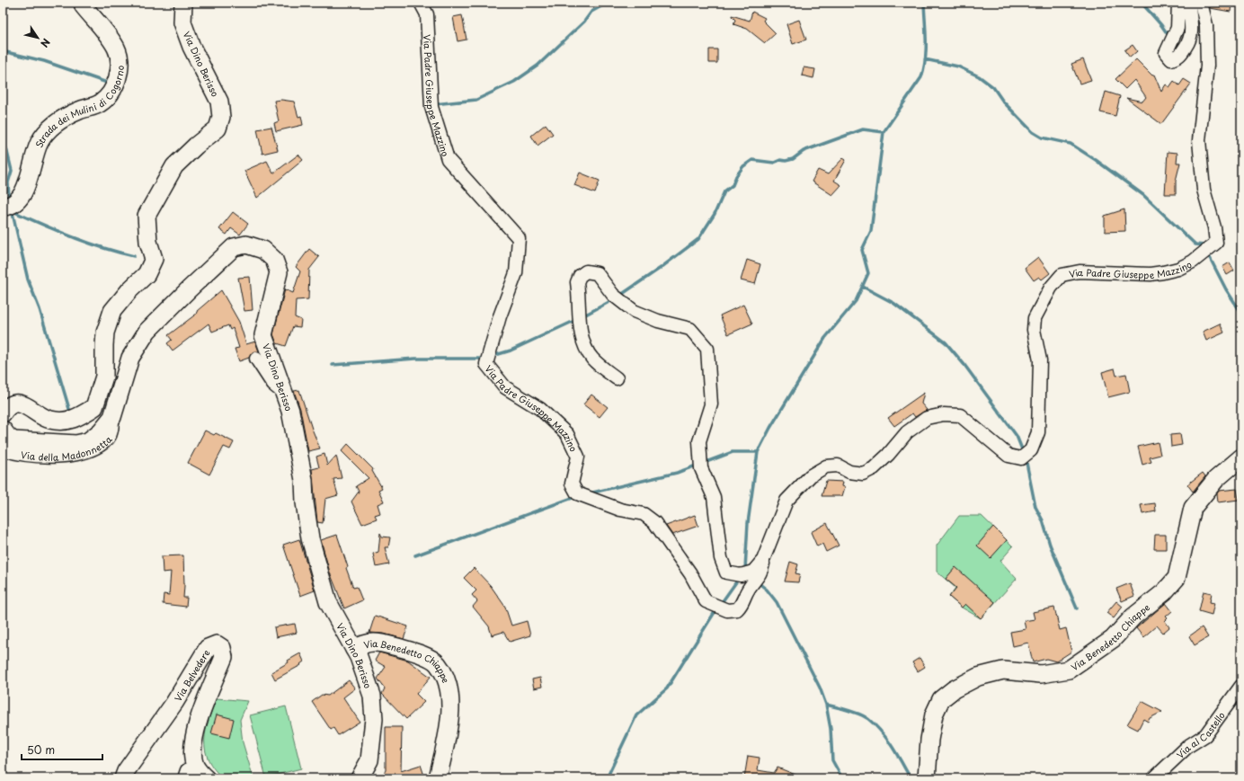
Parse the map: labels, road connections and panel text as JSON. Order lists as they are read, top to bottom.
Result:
{
  "streets": {
    "street": [
      "Via Dino Berisso",
      "Via Padre Giuseppe Mazzino",
      "Strada dei Mulini di Cogorno",
      "Via della Madonnetta",
      "Via Benedetto Chiappe",
      "Via Belvedere",
      "Via al Castello"
    ]
  },
  "crossings": [
    ["Via Dino Berisso", "Via della Madonnetta"],
    ["Via Dino Berisso", "Via Benedetto Chiappe"]
  ],
  "scale_bar": "50 m",
  "north": "bottom right"
}
